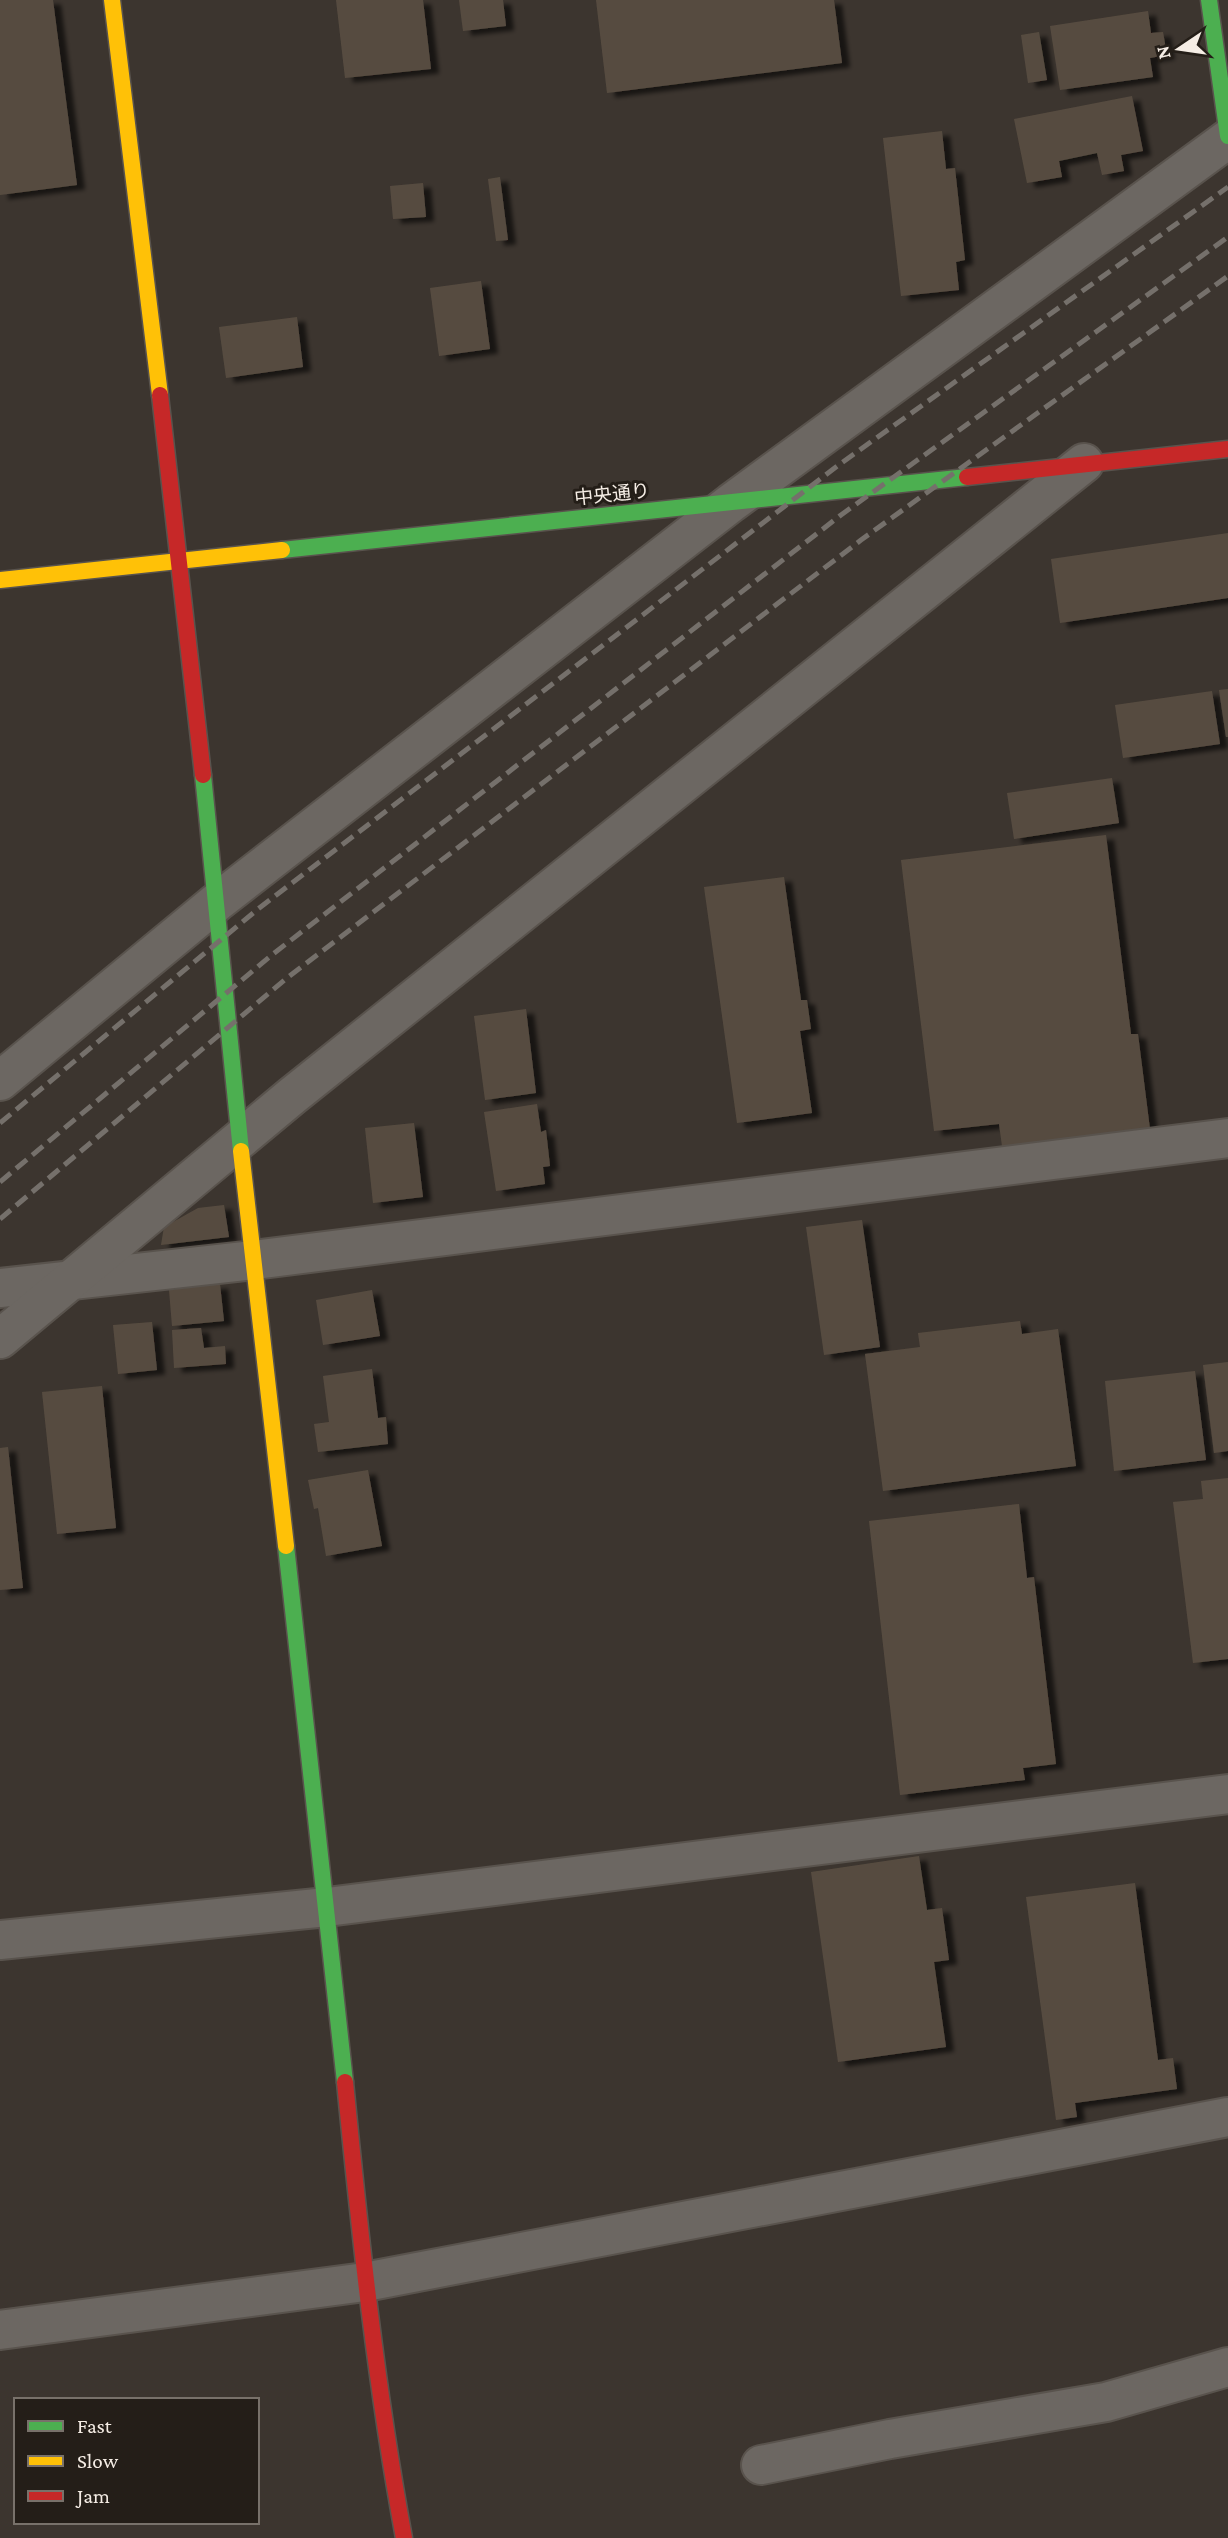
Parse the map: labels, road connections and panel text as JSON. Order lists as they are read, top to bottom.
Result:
{
  "streets": {
    "street": ["中央通り"]
  },
  "legend": ["Fast", "Slow", "Jam"],
  "north": "left"
}
